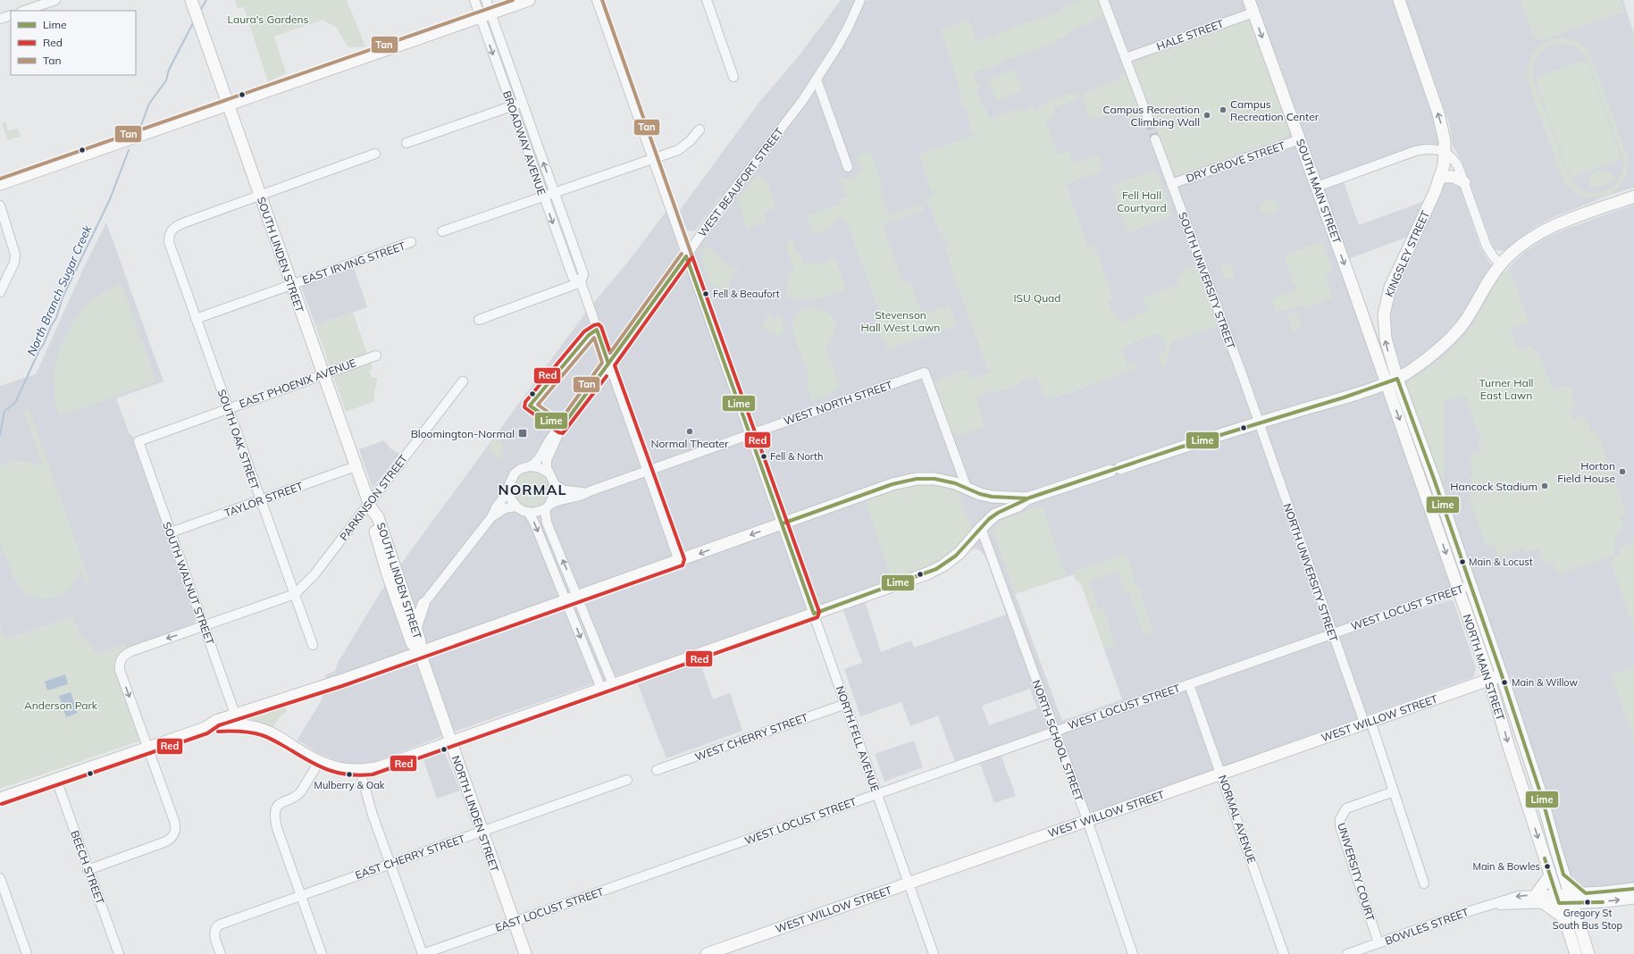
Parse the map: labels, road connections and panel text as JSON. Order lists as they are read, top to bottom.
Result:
{
  "streets": {
    "main road": [
      "SOUTH MAIN STREET",
      "KINGSLEY STREET",
      "SOUTH LINDEN STREET",
      "NORTH MAIN STREET",
      "WEST WILLOW STREET",
      "NORTH LINDEN STREET"
    ],
    "street": [
      "HALE STREET",
      "BROADWAY AVENUE",
      "DRY GROVE STREET",
      "WEST BEAUFORT STREET",
      "EAST IRVING STREET",
      "SOUTH UNIVERSITY STREET",
      "EAST PHOENIX AVENUE",
      "WEST NORTH STREET",
      "SOUTH OAK STREET",
      "PARKINSON STREET",
      "TAYLOR STREET",
      "NORTH UNIVERSITY STREET",
      "SOUTH WALNUT STREET",
      "WEST LOCUST STREET",
      "WEST CHERRY STREET",
      "NORTH FELL AVENUE",
      "NORTH SCHOOL STREET",
      "NORMAL AVENUE",
      "EAST CHERRY STREET",
      "BEECH STREET",
      "UNIVERSITY COURT",
      "EAST LOCUST STREET",
      "BOWLES STREET"
    ]
  },
  "crossings": [
    ["HALE STREET", "SOUTH MAIN STREET"],
    ["BROADWAY AVENUE", "WEST BEAUFORT STREET"],
    ["BROADWAY AVENUE", "WEST NORTH STREET"],
    ["DRY GROVE STREET", "SOUTH MAIN STREET"],
    ["DRY GROVE STREET", "SOUTH UNIVERSITY STREET"],
    ["WEST BEAUFORT STREET", "WEST NORTH STREET"],
    ["WEST BEAUFORT STREET", "NORTH FELL AVENUE"],
    ["SOUTH MAIN STREET", "NORTH MAIN STREET"],
    ["KINGSLEY STREET", "NORTH MAIN STREET"],
    ["SOUTH LINDEN STREET", "EAST IRVING STREET"],
    ["SOUTH LINDEN STREET", "EAST PHOENIX AVENUE"],
    ["SOUTH LINDEN STREET", "SOUTH OAK STREET"],
    ["SOUTH LINDEN STREET", "PARKINSON STREET"],
    ["SOUTH LINDEN STREET", "TAYLOR STREET"],
    ["SOUTH LINDEN STREET", "NORTH LINDEN STREET"],
    ["EAST IRVING STREET", "SOUTH OAK STREET"],
    ["SOUTH UNIVERSITY STREET", "NORTH UNIVERSITY STREET"],
    ["EAST PHOENIX AVENUE", "SOUTH OAK STREET"],
    ["EAST PHOENIX AVENUE", "SOUTH WALNUT STREET"],
    ["WEST NORTH STREET", "NORTH FELL AVENUE"],
    ["SOUTH OAK STREET", "PARKINSON STREET"],
    ["SOUTH OAK STREET", "TAYLOR STREET"],
    ["TAYLOR STREET", "SOUTH WALNUT STREET"],
    ["NORTH UNIVERSITY STREET", "WEST LOCUST STREET"],
    ["NORTH UNIVERSITY STREET", "WEST WILLOW STREET"],
    ["NORTH UNIVERSITY STREET", "UNIVERSITY COURT"],
    ["WEST LOCUST STREET", "NORTH MAIN STREET"],
    ["WEST LOCUST STREET", "NORTH FELL AVENUE"],
    ["WEST LOCUST STREET", "NORTH SCHOOL STREET"],
    ["WEST LOCUST STREET", "NORMAL AVENUE"],
    ["WEST LOCUST STREET", "EAST LOCUST STREET"],
    ["NORTH MAIN STREET", "WEST WILLOW STREET"],
    ["NORTH MAIN STREET", "BOWLES STREET"],
    ["WEST WILLOW STREET", "NORTH FELL AVENUE"],
    ["WEST WILLOW STREET", "NORTH SCHOOL STREET"],
    ["WEST WILLOW STREET", "NORMAL AVENUE"],
    ["WEST CHERRY STREET", "NORTH FELL AVENUE"],
    ["NORTH LINDEN STREET", "EAST CHERRY STREET"],
    ["NORTH LINDEN STREET", "EAST LOCUST STREET"],
    ["UNIVERSITY COURT", "BOWLES STREET"]
  ],
  "one_way": ["SOUTH MAIN STREET", "KINGSLEY STREET"],
  "districts": ["NORMAL"],
  "water": ["North Branch Sugar Creek"],
  "parks": [
    "Laura's Gardens",
    "Fell Hall Courtyard",
    "ISU Quad",
    "Stevenson Hall West Lawn",
    "Turner Hall East Lawn",
    "Anderson Park"
  ],
  "places": {
    "other": [
      "Campus Recreation Center",
      "Campus Recreation Climbing Wall",
      "Fell & Beaufort",
      "Normal Theater",
      "Fell & North",
      "Horton Field House",
      "Hancock Stadium",
      "Main & Locust",
      "Main & Willow",
      "Mulberry & Oak",
      "Main & Bowles",
      "Gregory St South Bus Stop"
    ],
    "transit": ["Bloomington-Normal"]
  },
  "lines": ["transit line Tan", "transit line Red", "transit line Lime"],
  "legend": ["Lime", "Red", "Tan"]
}
